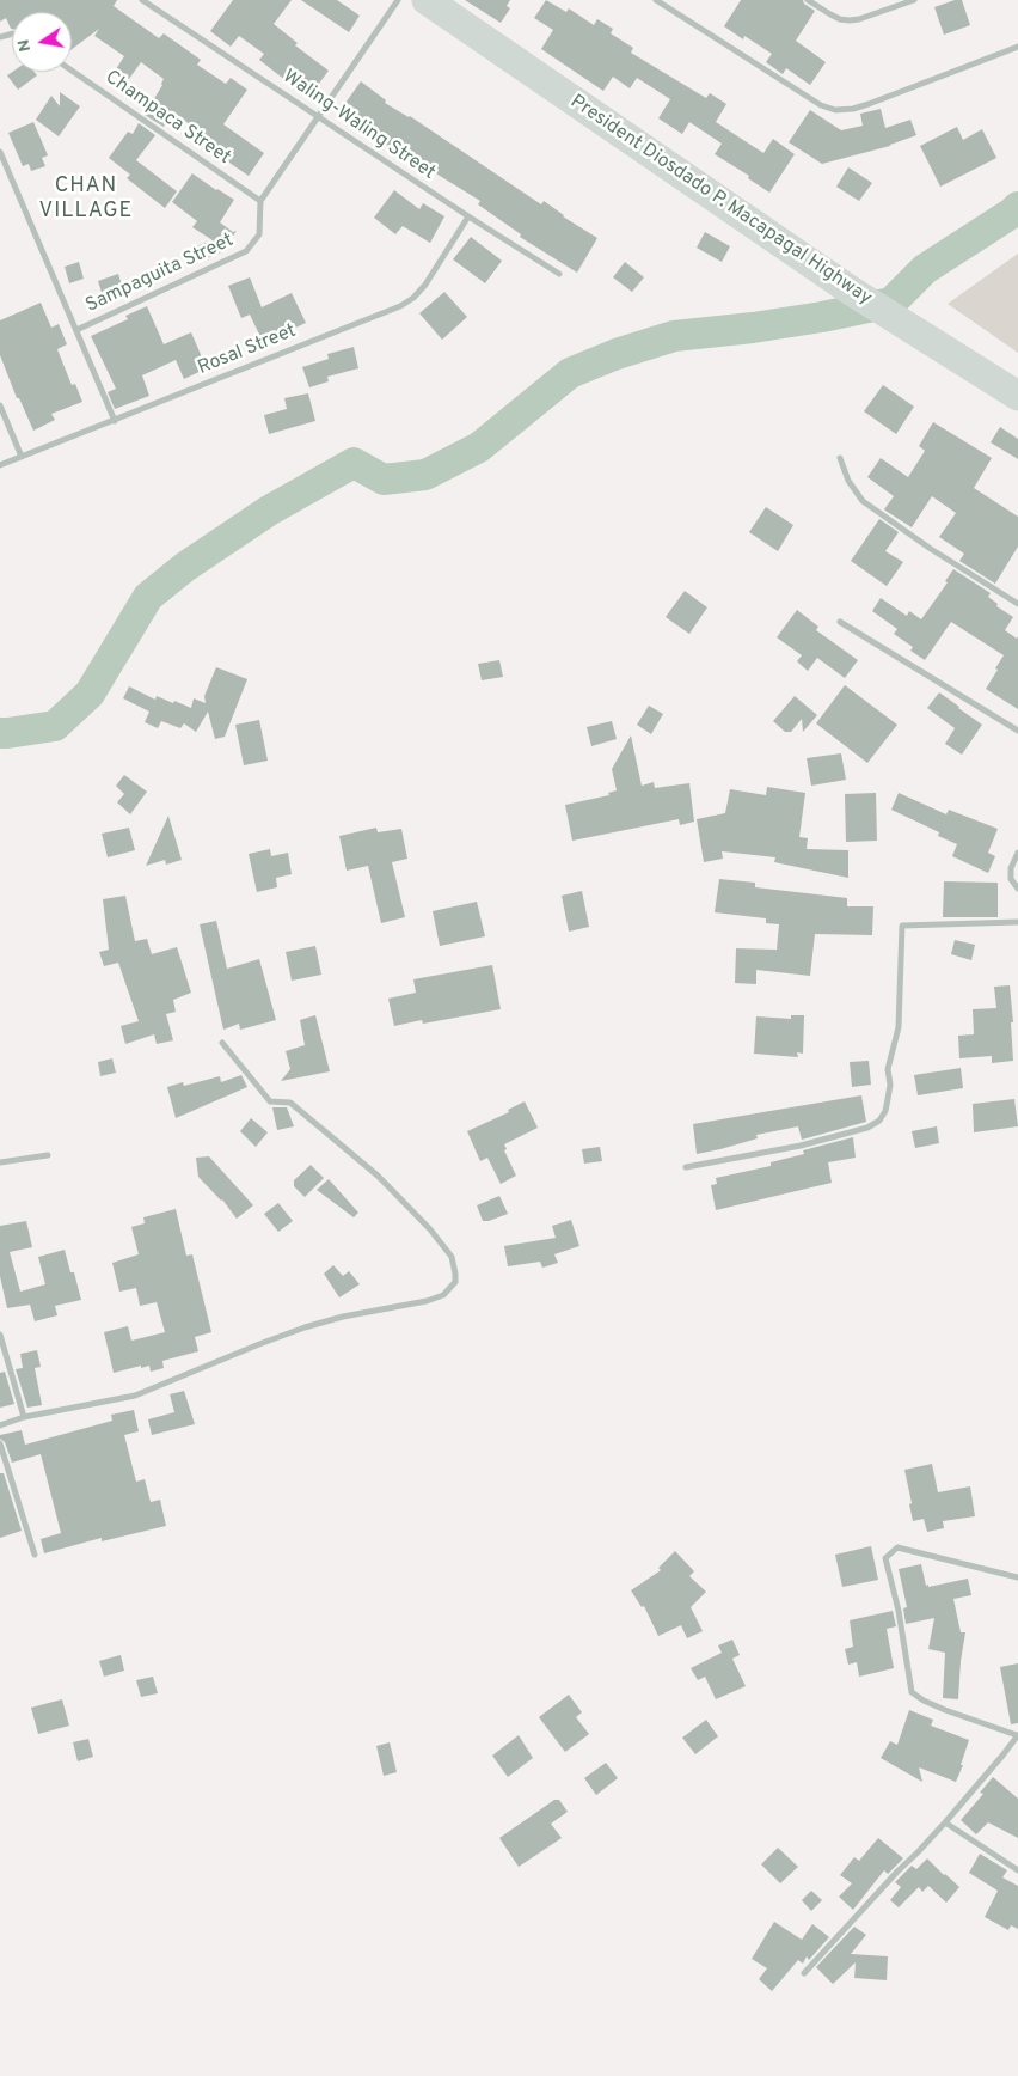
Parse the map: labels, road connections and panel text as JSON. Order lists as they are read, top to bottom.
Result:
{
  "streets": {
    "highway": ["President Diosdado P. Macapagal Highway"],
    "street": [
      "Champaca Street",
      "Waling-Waling Street",
      "Sampaguita Street",
      "Rosal Street"
    ]
  },
  "crossings": [
    ["Champaca Street", "Sampaguita Street"],
    ["Waling-Waling Street", "Rosal Street"]
  ],
  "districts": ["CHAN VILLAGE"],
  "north": "left"
}
